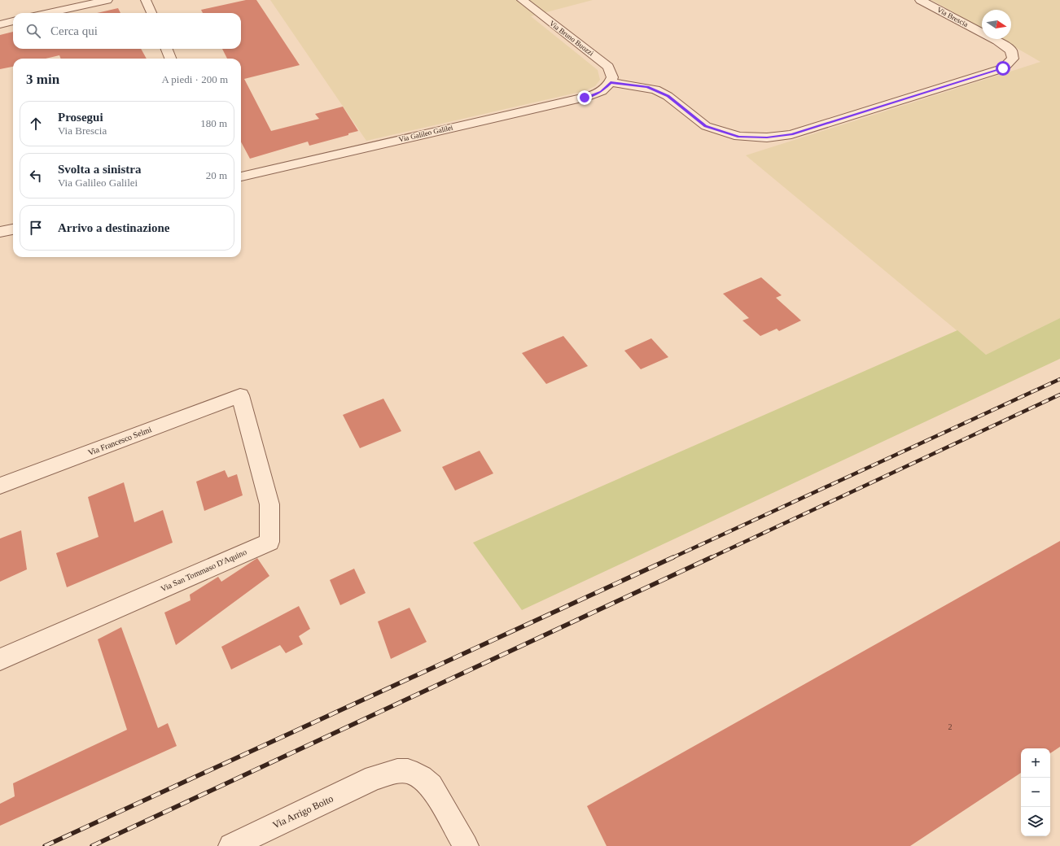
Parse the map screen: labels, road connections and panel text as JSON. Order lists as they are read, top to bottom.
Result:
{
  "streets": {
    "street": [
      "Via Brescia",
      "Via Bruno Buozzi",
      "Via Galileo Galilei",
      "Via Francesco Selmi",
      "Via San Tommaso D'Aquino",
      "Via Arrigo Boito"
    ]
  },
  "crossings": [
    ["Via Brescia", "Via Bruno Buozzi"],
    ["Via Brescia", "Via Galileo Galilei"],
    ["Via Bruno Buozzi", "Via Galileo Galilei"],
    ["Via Francesco Selmi", "Via San Tommaso D'Aquino"]
  ],
  "house_numbers": ["2"],
  "north": "right",
  "page": {
    "search": "Cerca qui",
    "heading": ["3 min", "A piedi · 200 m"],
    "list": [
      ["Prosegui", "Via Brescia", "180 m"],
      ["Svolta a sinistra", "Via Galileo Galilei", "20 m"],
      "Arrivo a destinazione"
    ],
    "map_buttons": ["+", "−"]
  }
}
